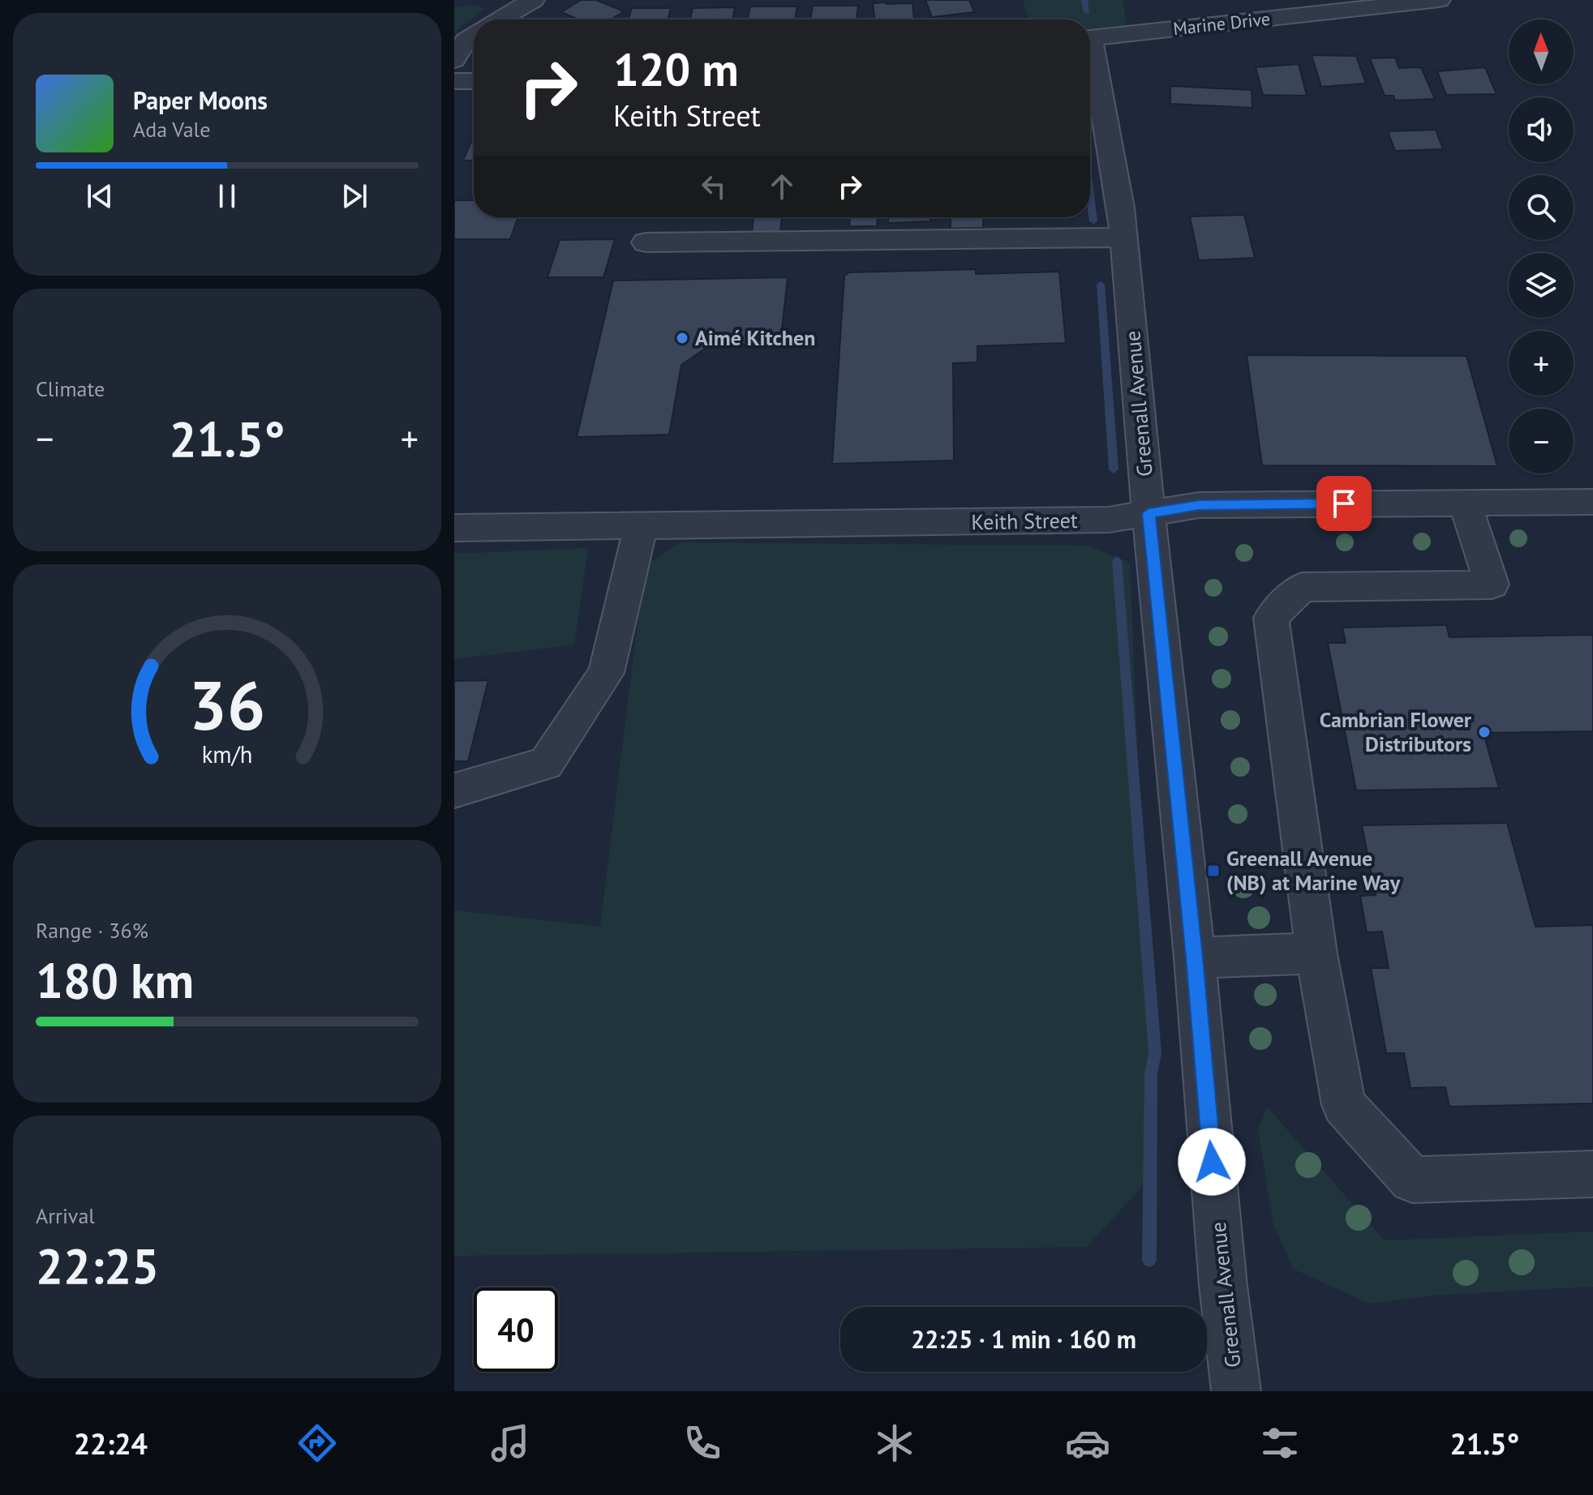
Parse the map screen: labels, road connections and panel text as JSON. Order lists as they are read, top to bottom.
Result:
{
  "streets": {
    "street": ["Marine Drive", "Greenall Avenue", "Keith Street"]
  },
  "crossings": [
    ["Greenall Avenue", "Keith Street"]
  ],
  "places": {
    "other": ["Aimé Kitchen", "Cambrian Flower Distributors"],
    "transit": ["Greenall Avenue (NB) at Marine Way"]
  },
  "north": "top",
  "page": {
    "map_buttons": ["+", "−"],
    "turn": ["120 m", "Keith Street"],
    "song": ["Paper Moons", "Ada Vale"],
    "tile": [
      "Climate",
      ["Range · 36%", "180 km"],
      ["Arrival", "22:25"]
    ],
    "heat": ["−", "21.5°", "+"],
    "limit": "40",
    "trip": "22:25 · 1 min · 160 m",
    "tabs": ["22:24", "21.5°"],
    "gauge": ["36", "km/h"]
  }
}
